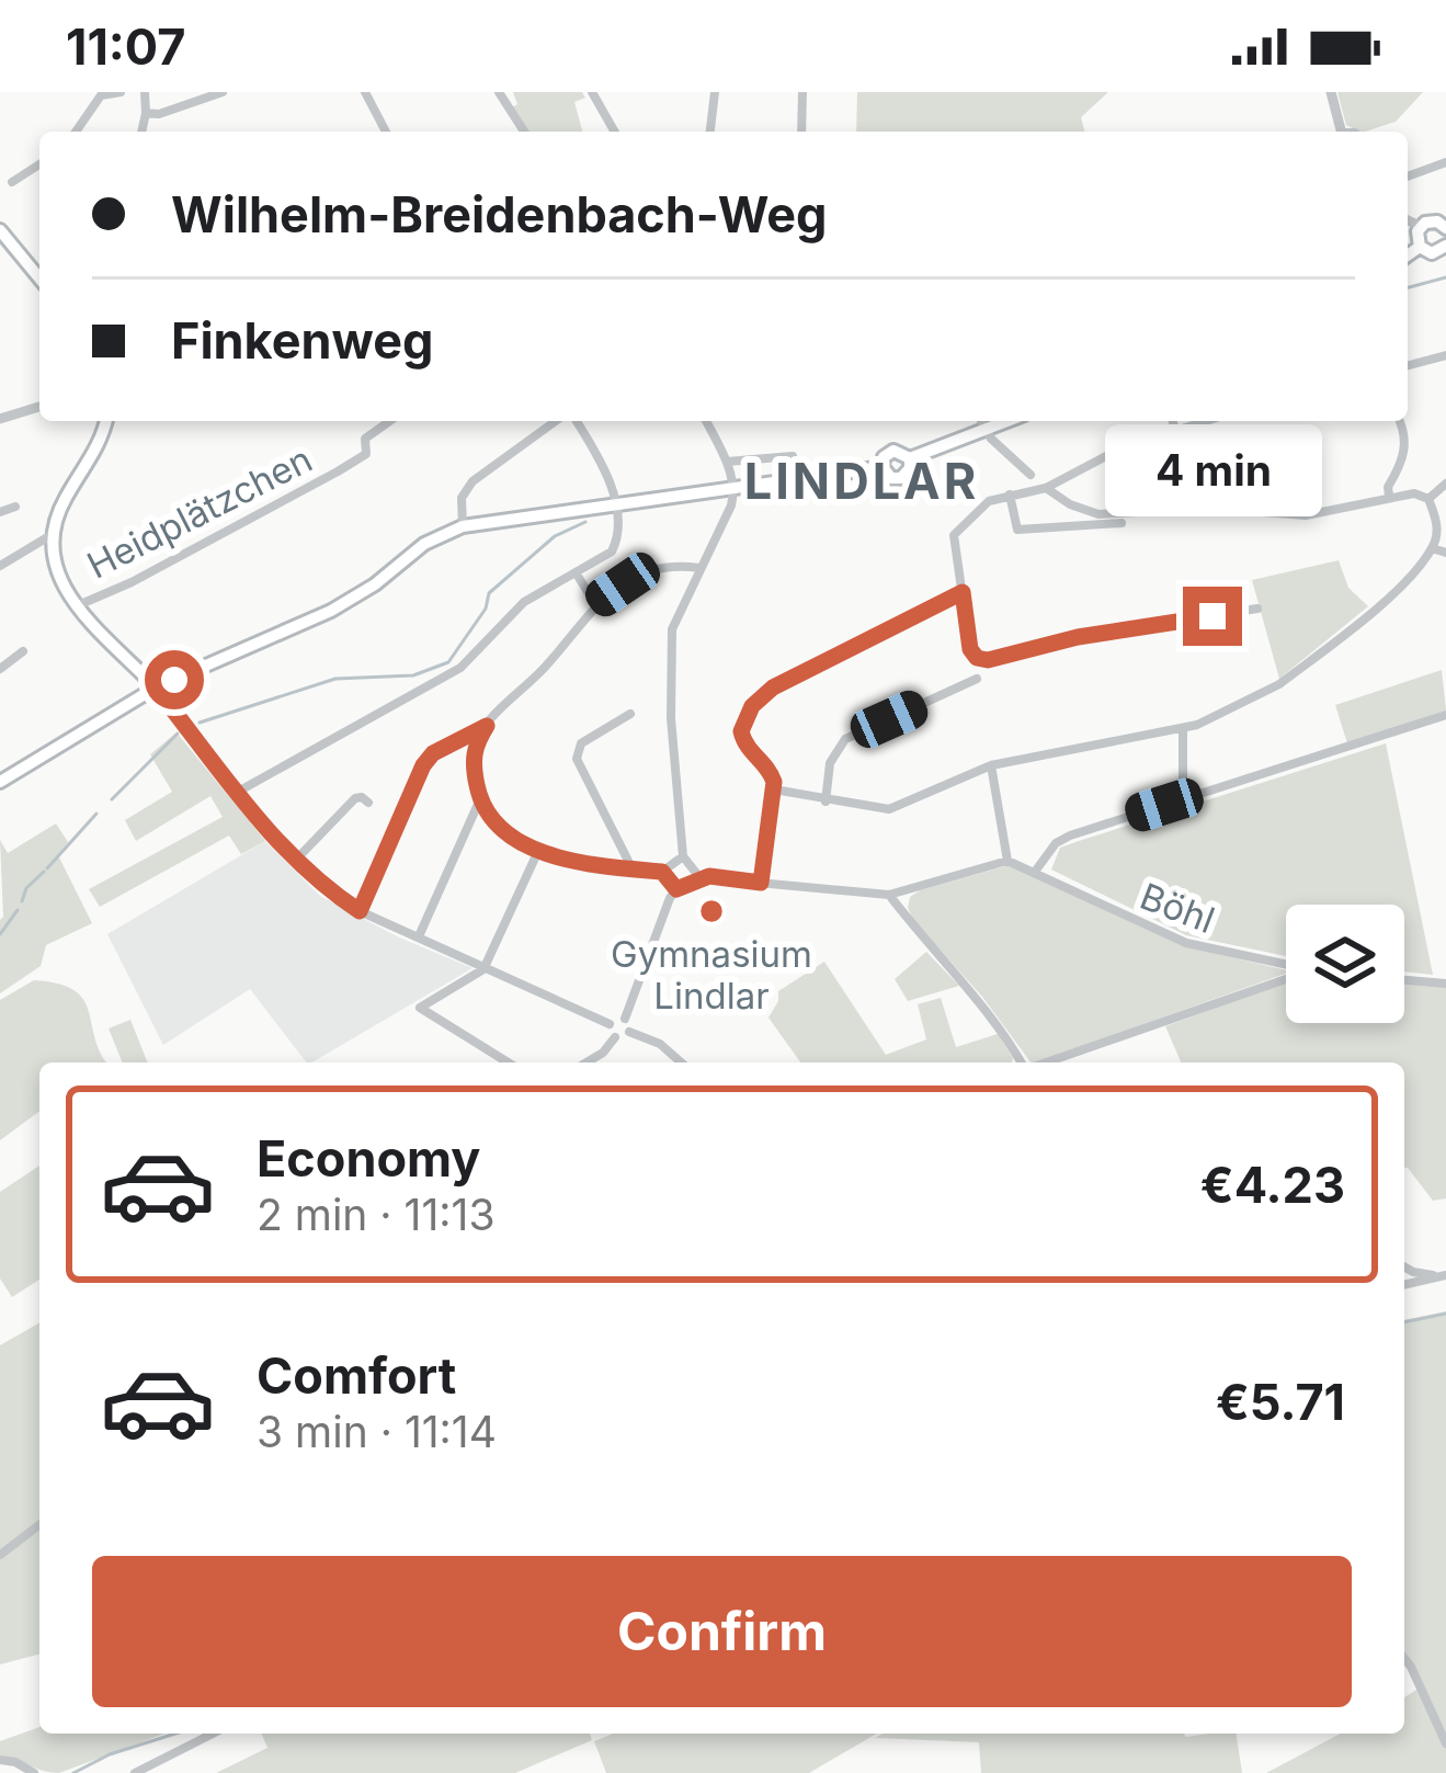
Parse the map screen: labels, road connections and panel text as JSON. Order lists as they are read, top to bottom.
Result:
{
  "streets": {
    "street": ["Heidplätzchen", "Böhl"]
  },
  "districts": ["LINDLAR"],
  "places": ["Gymnasium Lindlar"],
  "page": {
    "status": "11:07",
    "banner": ["Wilhelm-Breidenbach-Weg", "Finkenweg"],
    "bubble": "4 min",
    "list": [
      {
        "name": "Economy",
        "note": "2 min · 11:13",
        "value": "€4.23"
      },
      {
        "name": "Comfort",
        "note": "3 min · 11:14",
        "value": "€5.71"
      }
    ],
    "buttons": "Confirm"
  }
}
